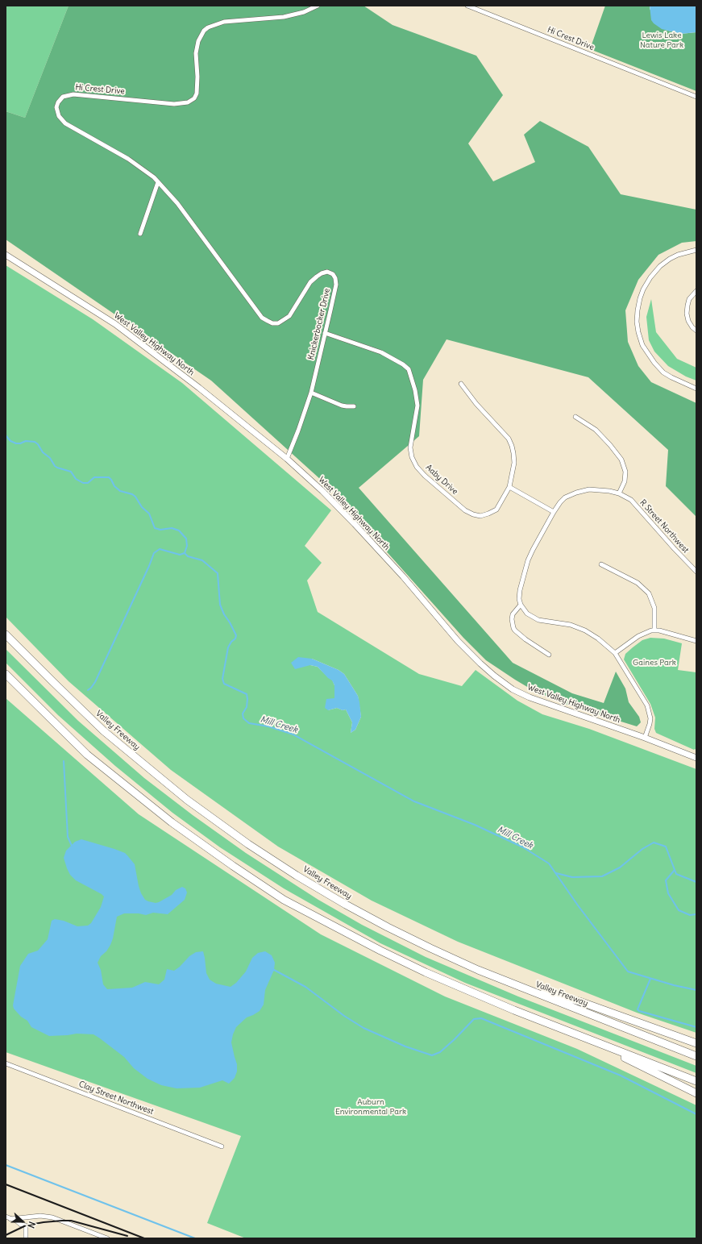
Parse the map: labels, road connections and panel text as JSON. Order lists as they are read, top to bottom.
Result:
{
  "streets": {
    "highway": ["Valley Freeway"],
    "main road": ["West Valley Highway North"],
    "street": [
      "Hi Crest Drive",
      "Knickerbocker Drive",
      "Aaby Drive",
      "R Street Northwest",
      "Clay Street Northwest"
    ]
  },
  "crossings": [
    ["Hi Crest Drive", "Knickerbocker Drive"],
    ["Knickerbocker Drive", "West Valley Highway North"],
    ["Knickerbocker Drive", "Aaby Drive"]
  ],
  "water": ["Mill Creek"],
  "parks": ["Lewis Lake Nature Park", "Gaines Park", "Auburn Environmental Park"],
  "north": "right"
}
